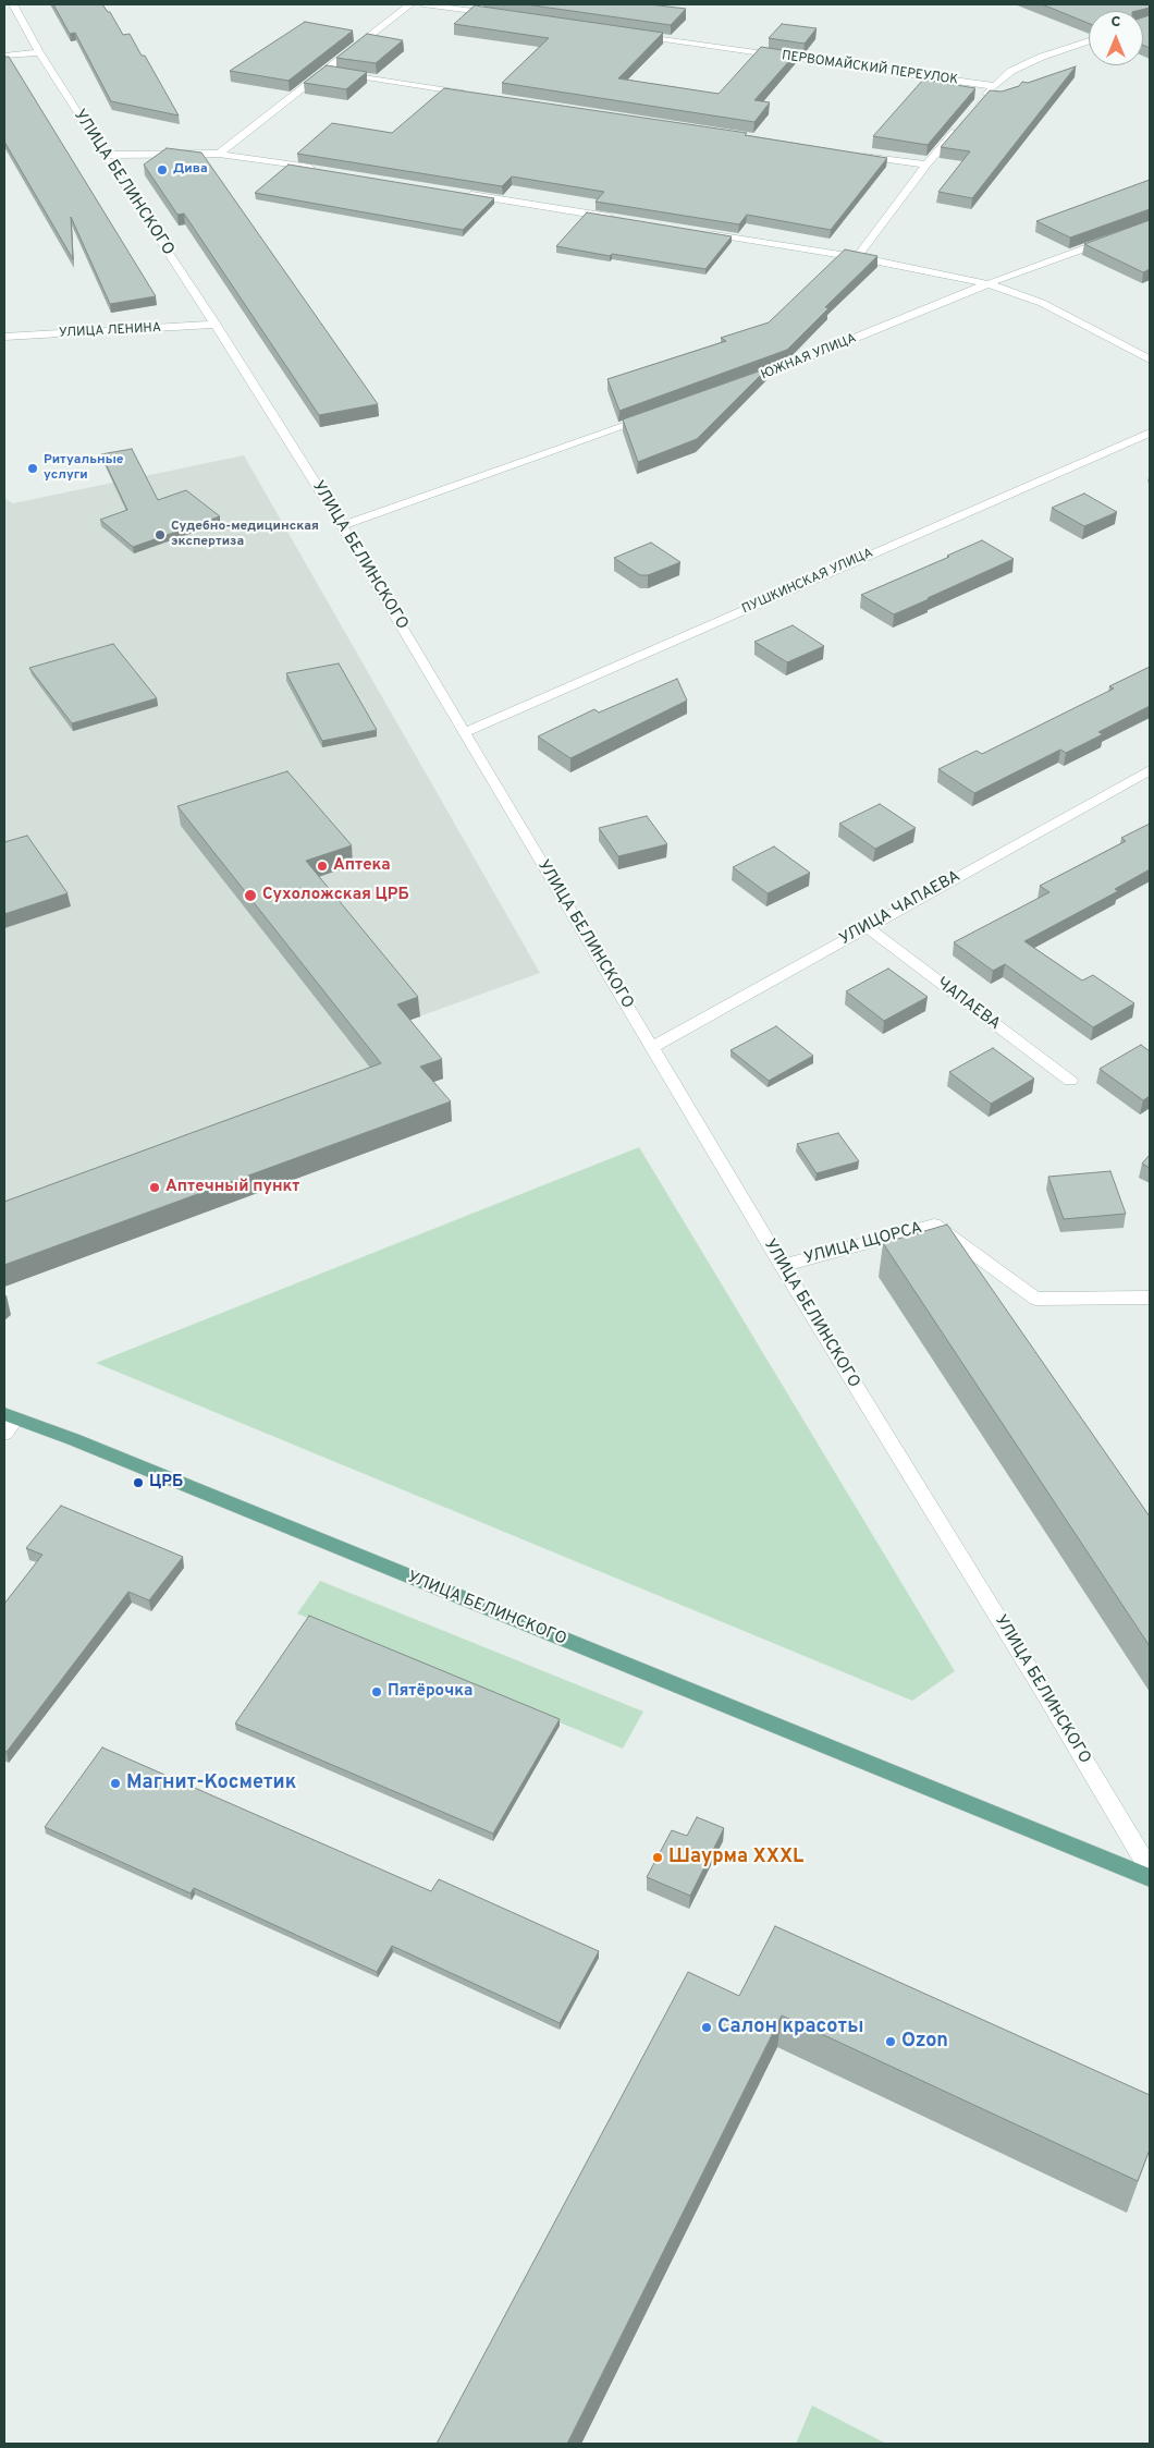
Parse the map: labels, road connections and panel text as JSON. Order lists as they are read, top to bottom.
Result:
{
  "streets": {
    "main road": ["УЛИЦА БЕЛИНСКОГО"],
    "street": [
      "ПЕРВОМАЙСКИЙ ПЕРЕУЛОК",
      "УЛИЦА ЛЕНИНА",
      "ЮЖНАЯ УЛИЦА",
      "ПУШКИНСКАЯ УЛИЦА",
      "УЛИЦА ЧАПАЕВА",
      "ЧАПАЕВА",
      "УЛИЦА ЩОРСА"
    ]
  },
  "crossings": [
    ["УЛИЦА БЕЛИНСКОГО", "УЛИЦА ЛЕНИНА"],
    ["УЛИЦА БЕЛИНСКОГО", "ПУШКИНСКАЯ УЛИЦА"],
    ["УЛИЦА БЕЛИНСКОГО", "УЛИЦА ЧАПАЕВА"],
    ["УЛИЦА БЕЛИНСКОГО", "УЛИЦА ЩОРСА"],
    ["УЛИЦА ЧАПАЕВА", "ЧАПАЕВА"]
  ],
  "places": [
    "Дива",
    "Ритуальные услуги",
    "Судебно-медицинская экспертиза",
    "Аптека",
    "Сухоложская ЦРБ",
    "Аптечный пункт",
    "ЦРБ",
    "Пятёрочка",
    "Магнит-Косметик",
    "Шаурма XXXL",
    "Салон красоты",
    "Ozon"
  ],
  "north": "top"
}
